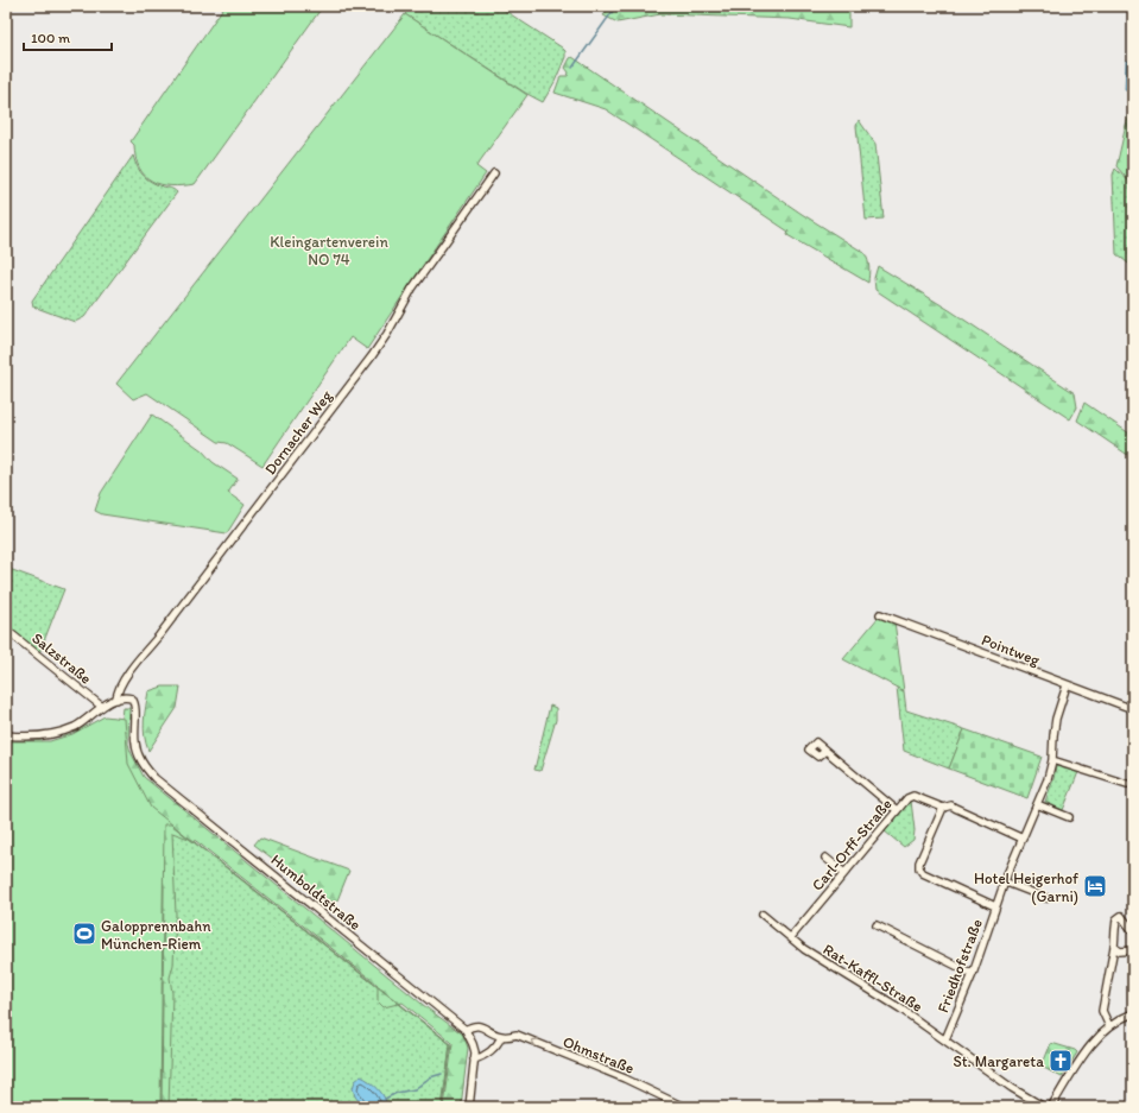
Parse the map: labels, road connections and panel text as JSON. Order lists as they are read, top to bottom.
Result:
{
  "streets": {
    "street": [
      "Dornacher Weg",
      "Pointweg",
      "Salzstraße",
      "Carl-Orff-Straße",
      "Humboldtstraße",
      "Friedhofstraße",
      "Rat-Kaffl-Straße",
      "Ohmstraße"
    ]
  },
  "crossings": [
    ["Dornacher Weg", "Humboldtstraße"],
    ["Pointweg", "Friedhofstraße"],
    ["Carl-Orff-Straße", "Rat-Kaffl-Straße"],
    ["Humboldtstraße", "Ohmstraße"],
    ["Friedhofstraße", "Rat-Kaffl-Straße"]
  ],
  "one_way": ["Ohmstraße"],
  "parks": ["Kleingartenverein NO 74"],
  "places": {
    "hotel": ["Hotel Heigerhof (Garni)"],
    "sports": ["Galopprennbahn München-Riem"],
    "church": ["St. Margareta"]
  },
  "scale_bar": "100 m"
}
